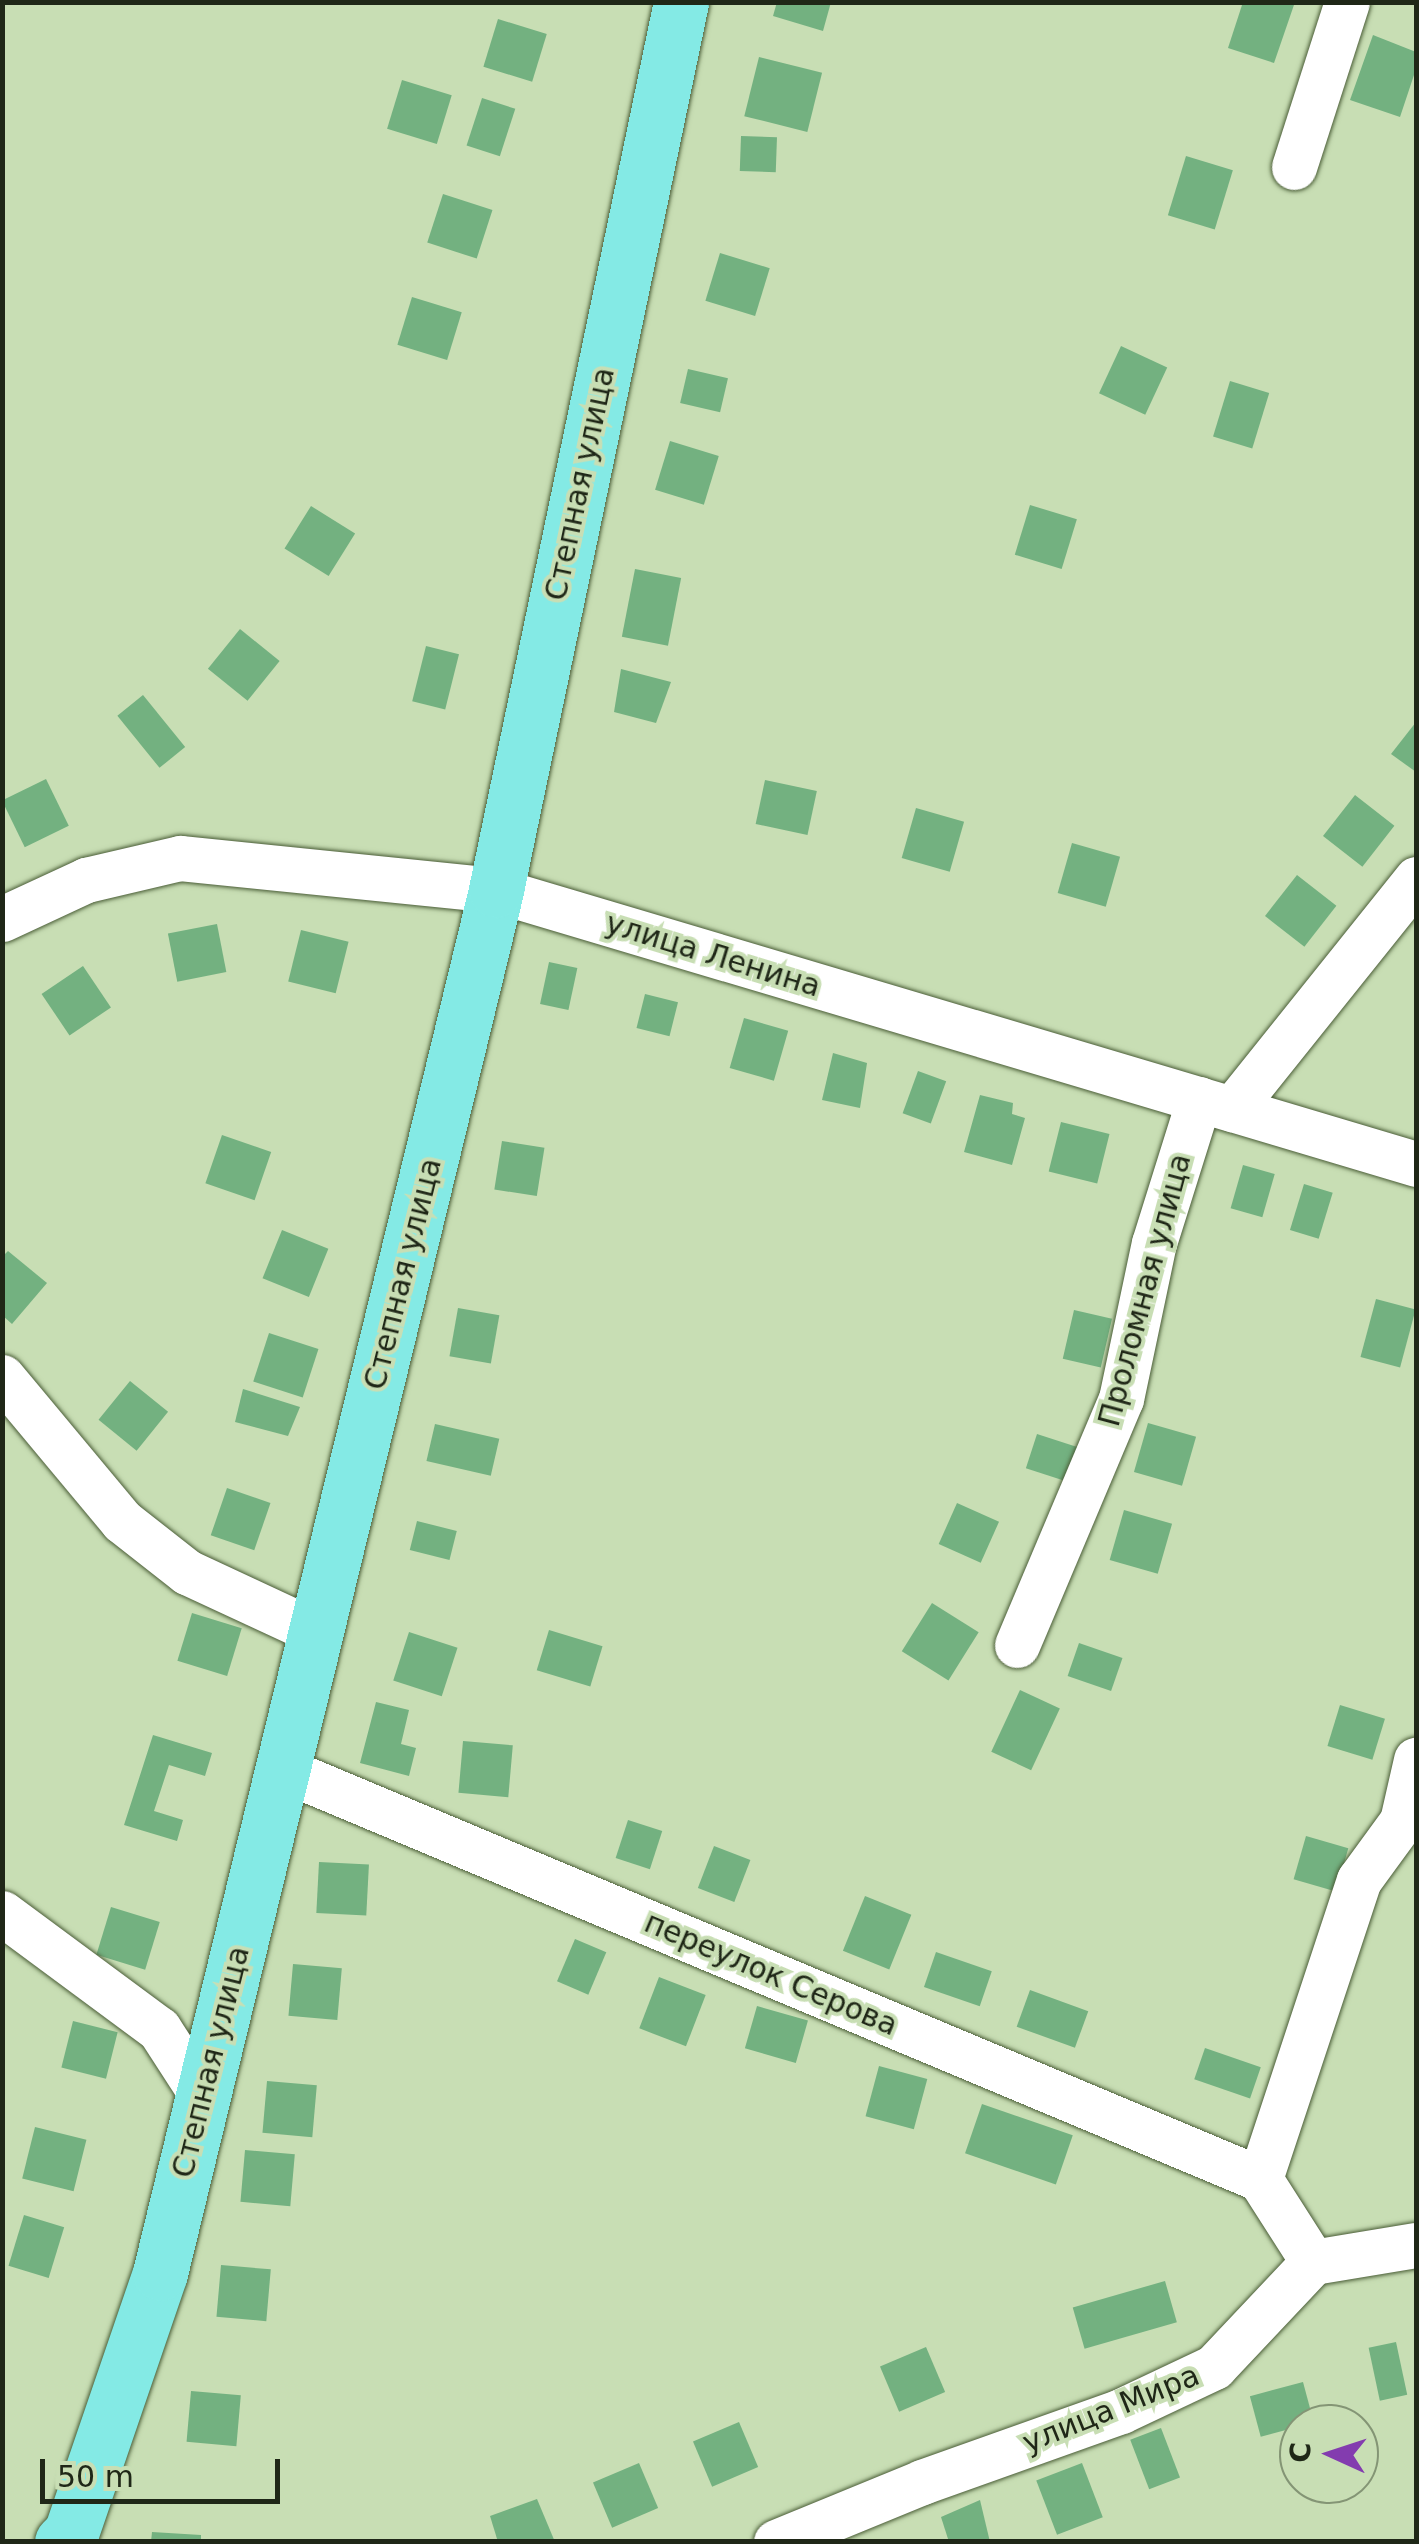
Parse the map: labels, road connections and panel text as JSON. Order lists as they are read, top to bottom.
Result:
{
  "streets": {
    "main road": ["Степная улица"],
    "street": [
      "улица Ленина",
      "Проломная улица",
      "переулок Серова",
      "улица Мира"
    ]
  },
  "crossings": [
    ["Степная улица", "улица Ленина"],
    ["Степная улица", "переулок Серова"],
    ["улица Ленина", "Проломная улица"]
  ],
  "scale_bar": "50 m",
  "north": "left"
}
